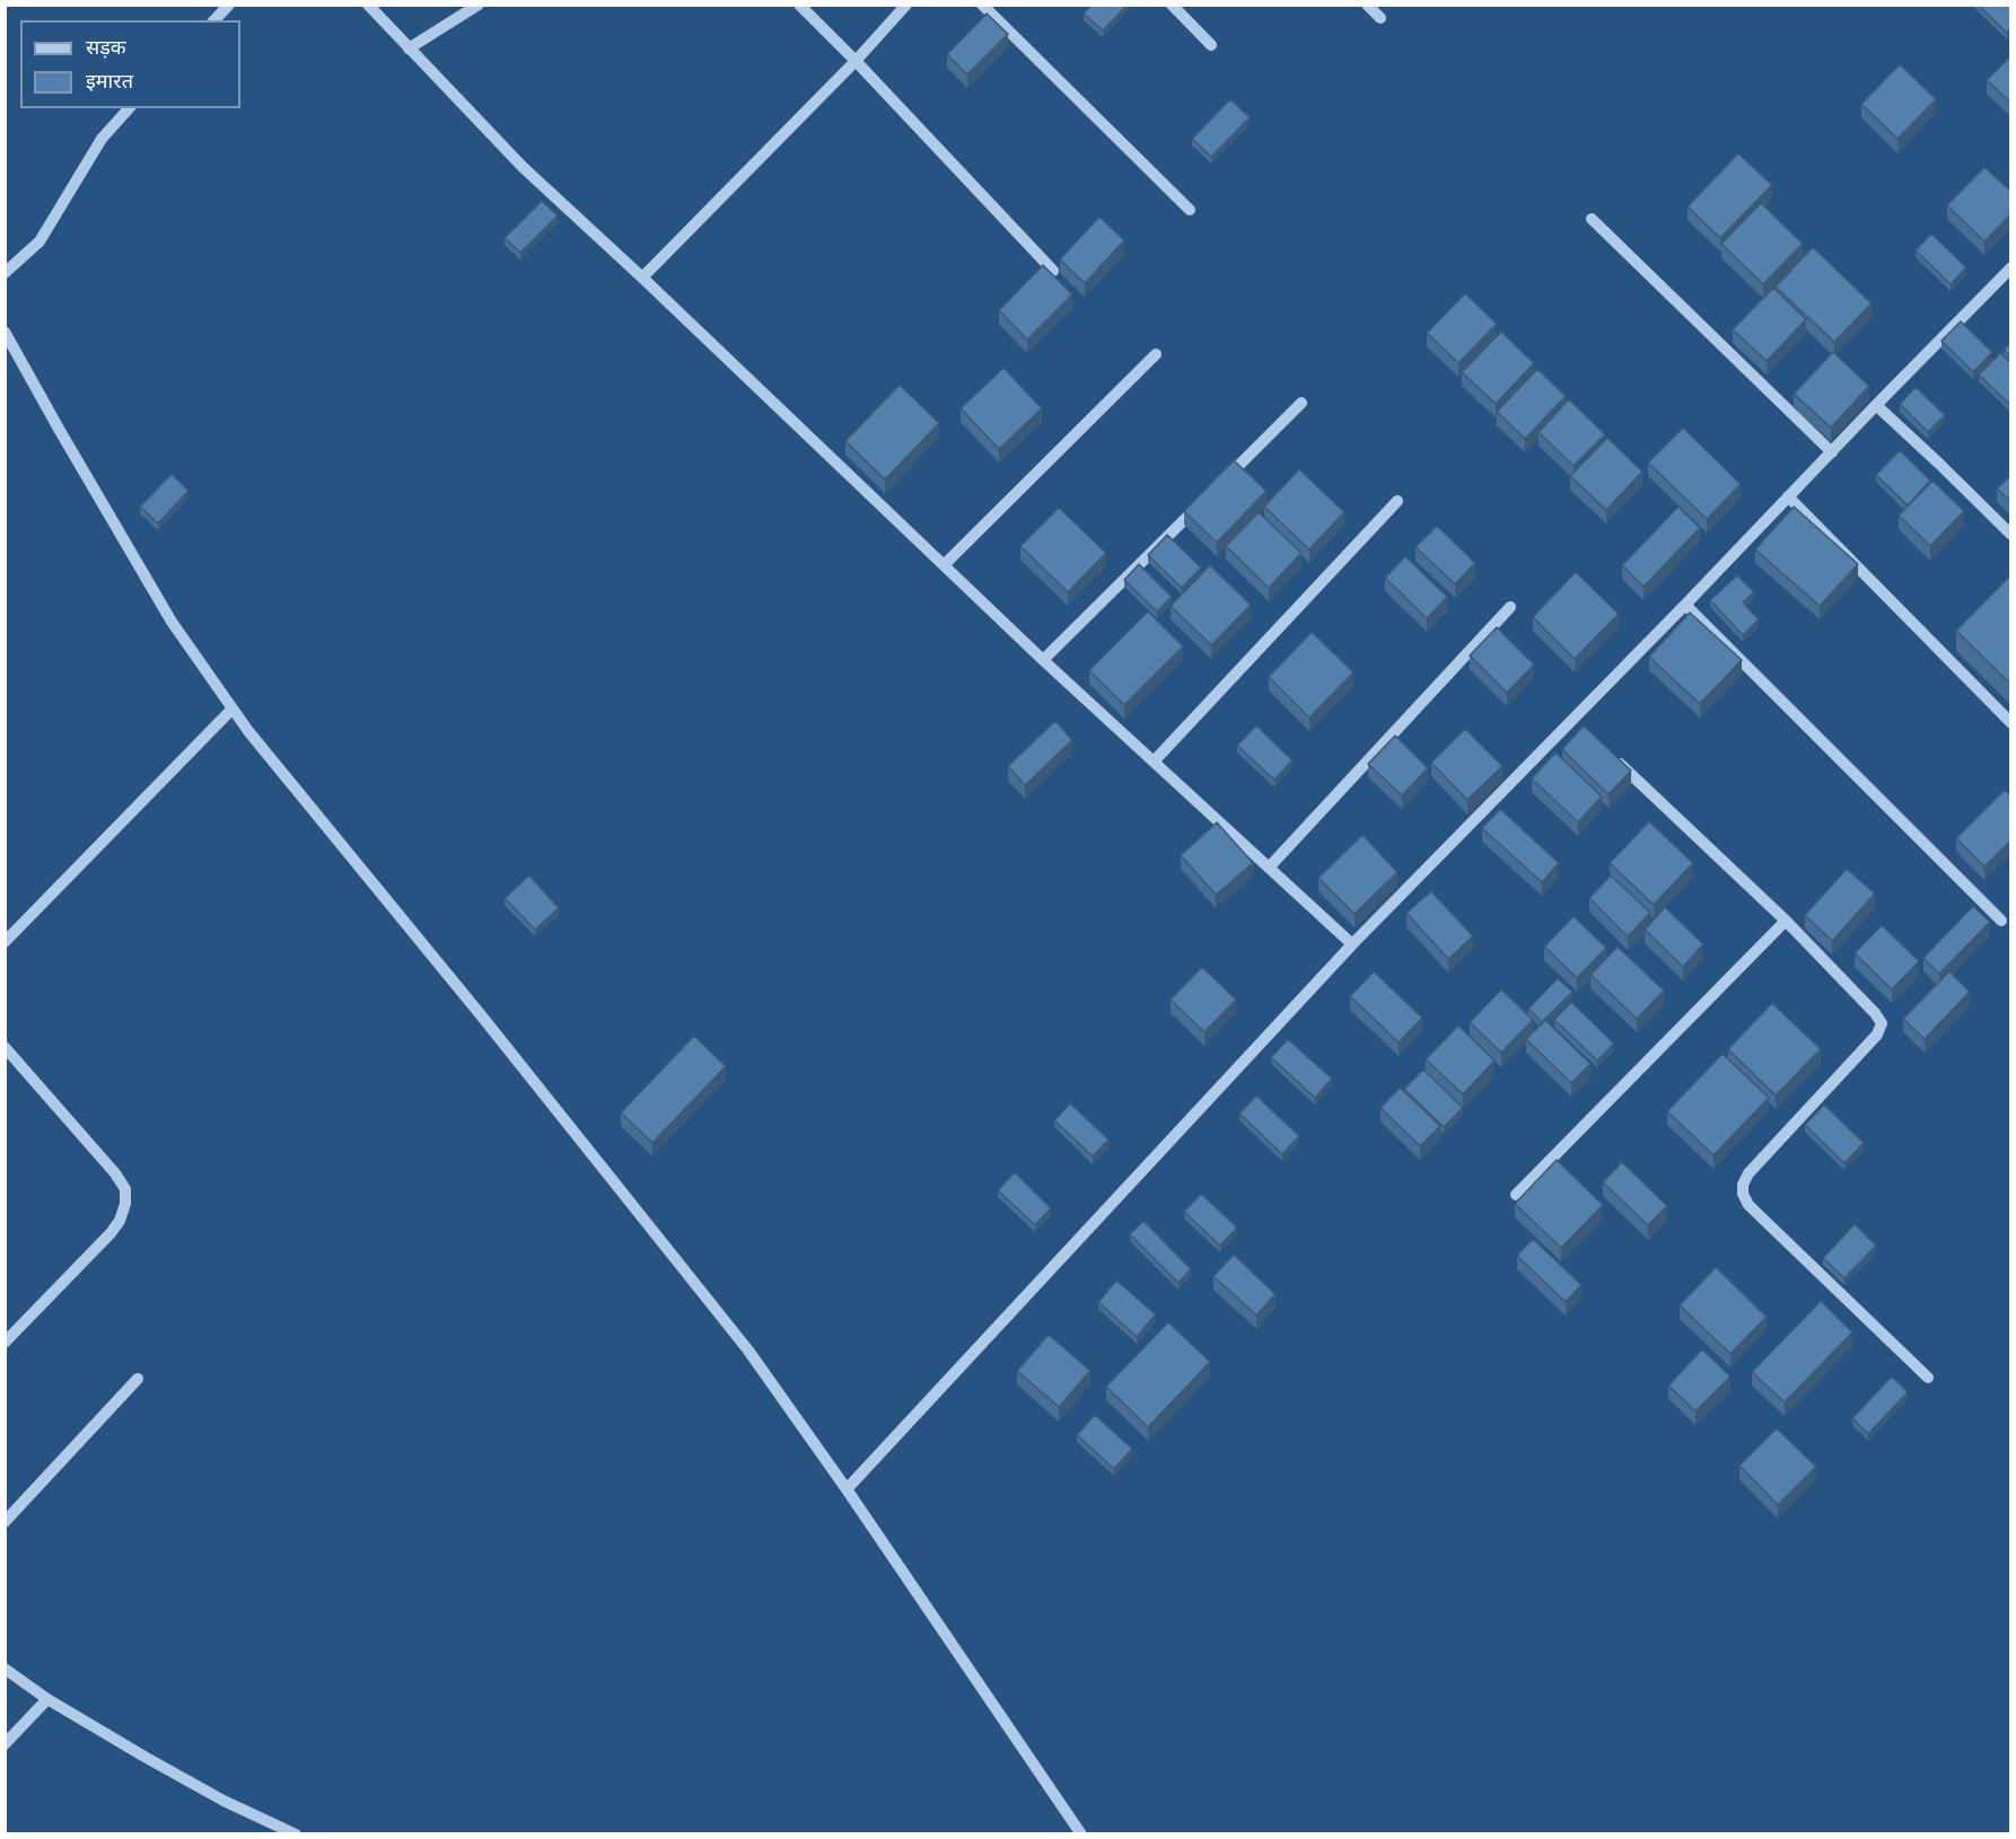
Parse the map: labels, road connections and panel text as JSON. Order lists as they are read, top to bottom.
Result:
{
  "legend": ["सड़क", "इमारत"]
}
